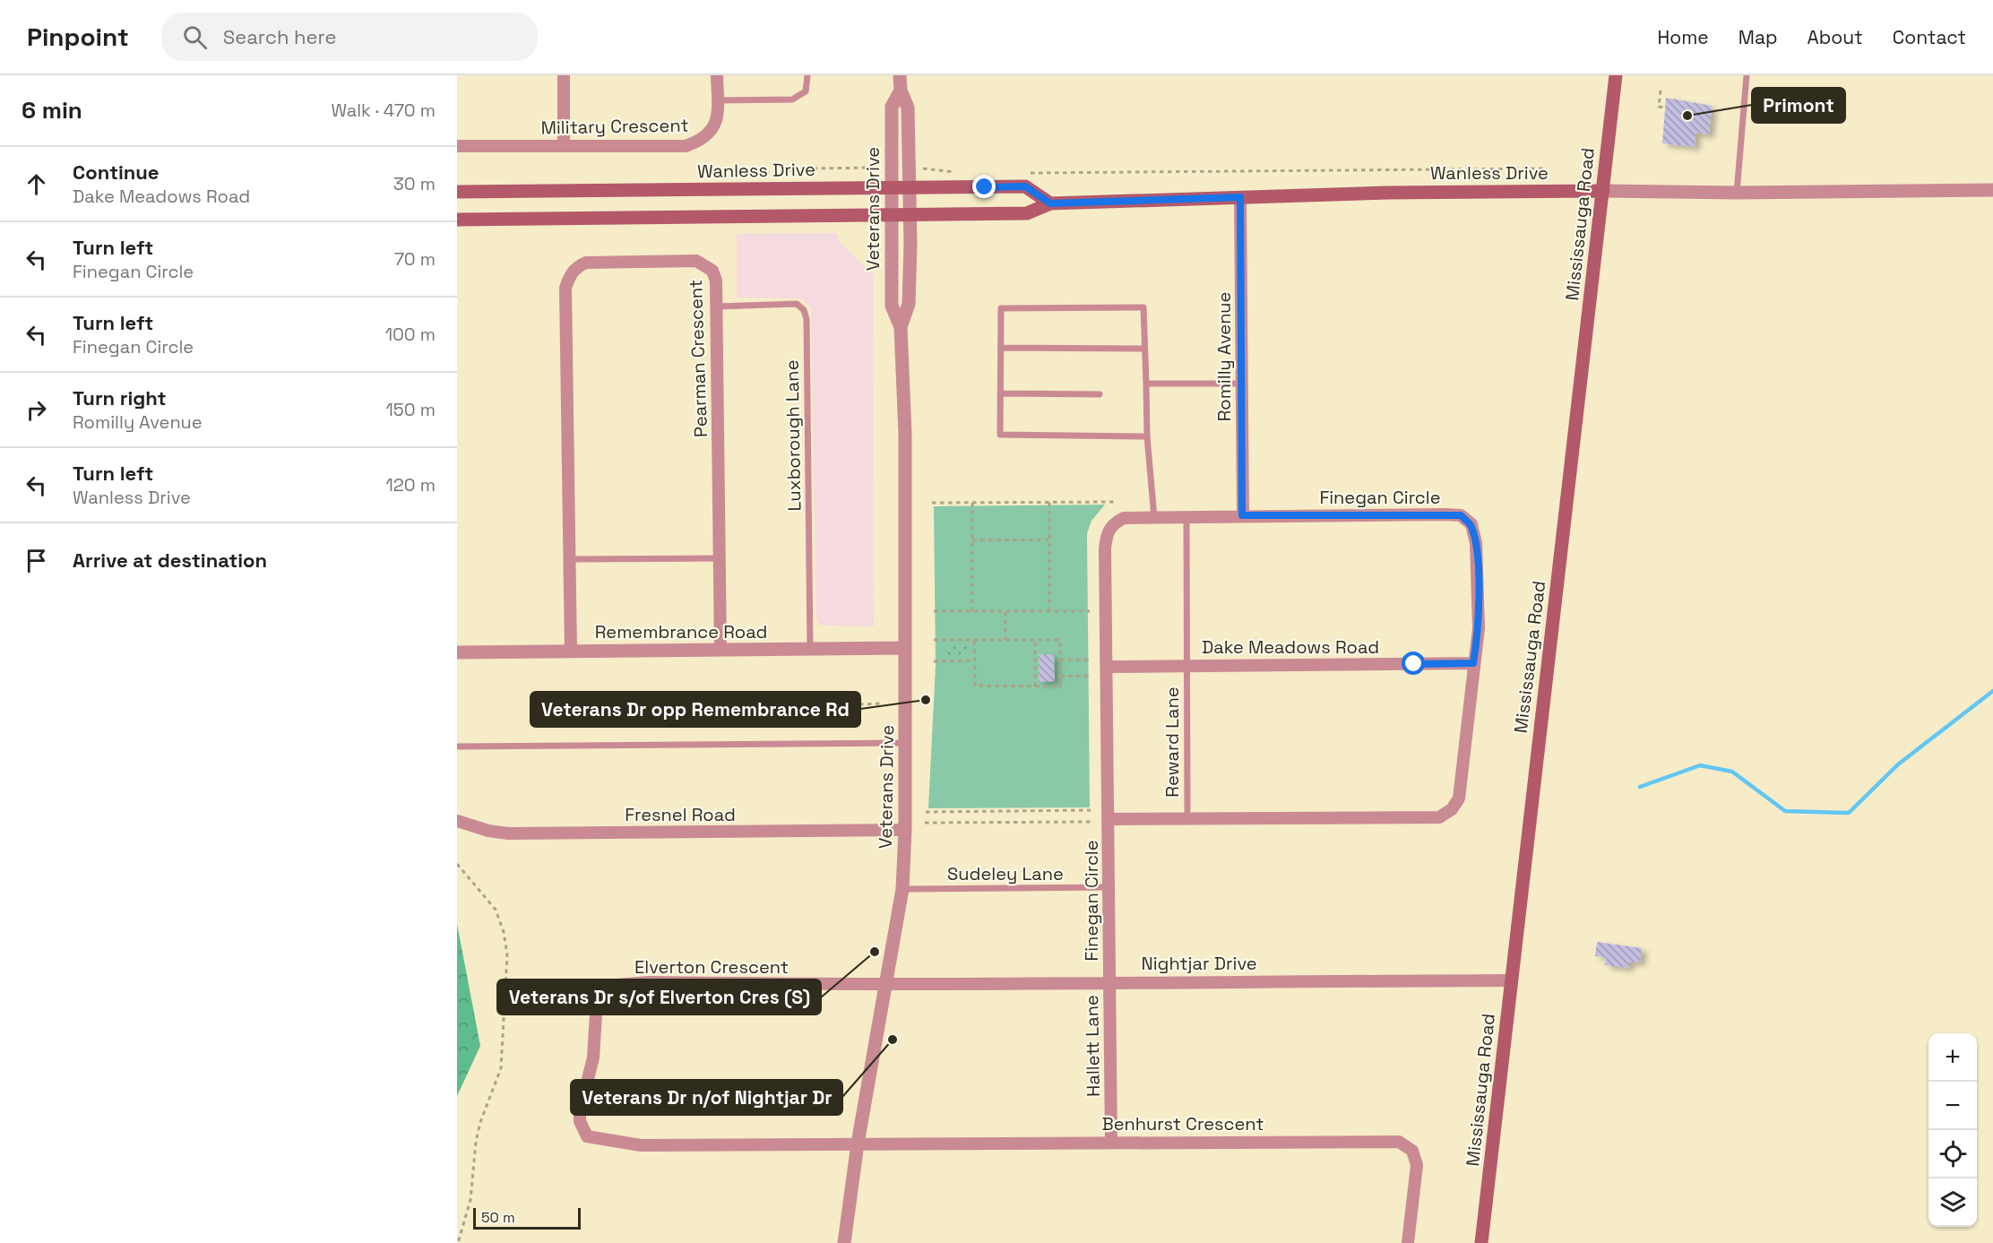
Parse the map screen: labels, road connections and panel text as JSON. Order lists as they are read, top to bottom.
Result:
{
  "streets": {
    "main road": ["Wanless Drive", "Mississauga Road"],
    "street": [
      "Military Crescent",
      "Veterans Drive",
      "Romilly Avenue",
      "Pearman Crescent",
      "Finegan Circle",
      "Remembrance Road",
      "Dake Meadows Road",
      "Fresnel Road",
      "Nightjar Drive",
      "Elverton Crescent",
      "Hallett Lane",
      "Benhurst Crescent"
    ],
    "lane": ["Luxborough Lane", "Reward Lane", "Sudeley Lane"]
  },
  "crossings": [
    ["Wanless Drive", "Veterans Drive"],
    ["Wanless Drive", "Mississauga Road"],
    ["Wanless Drive", "Romilly Avenue"],
    ["Veterans Drive", "Remembrance Road"],
    ["Veterans Drive", "Fresnel Road"],
    ["Veterans Drive", "Sudeley Lane"],
    ["Veterans Drive", "Nightjar Drive"],
    ["Veterans Drive", "Elverton Crescent"],
    ["Veterans Drive", "Benhurst Crescent"],
    ["Mississauga Road", "Nightjar Drive"],
    ["Romilly Avenue", "Finegan Circle"],
    ["Pearman Crescent", "Luxborough Lane"],
    ["Pearman Crescent", "Remembrance Road"],
    ["Luxborough Lane", "Remembrance Road"],
    ["Finegan Circle", "Dake Meadows Road"],
    ["Finegan Circle", "Reward Lane"],
    ["Finegan Circle", "Sudeley Lane"],
    ["Finegan Circle", "Nightjar Drive"],
    ["Finegan Circle", "Hallett Lane"],
    ["Dake Meadows Road", "Reward Lane"],
    ["Nightjar Drive", "Elverton Crescent"],
    ["Nightjar Drive", "Hallett Lane"],
    ["Elverton Crescent", "Benhurst Crescent"],
    ["Hallett Lane", "Benhurst Crescent"]
  ],
  "places": [
    "Primont",
    "Veterans Dr opp Remembrance Rd",
    "Veterans Dr s/of Elverton Cres (S)",
    "Veterans Dr n/of Nightjar Dr"
  ],
  "scale_bar": "50 m",
  "page": {
    "header": "Pinpoint",
    "search": "Search here",
    "nav": [
      "Home",
      "Map",
      "About",
      "Contact"
    ],
    "heading": ["6 min", "Walk · 470 m"],
    "list": [
      ["Continue", "Dake Meadows Road", "30 m"],
      ["Turn left", "Finegan Circle", "70 m"],
      ["Turn left", "Finegan Circle", "100 m"],
      ["Turn right", "Romilly Avenue", "150 m"],
      ["Turn left", "Wanless Drive", "120 m"],
      "Arrive at destination"
    ],
    "map_buttons": ["+", "−"],
    "scale": "50 m"
  }
}
